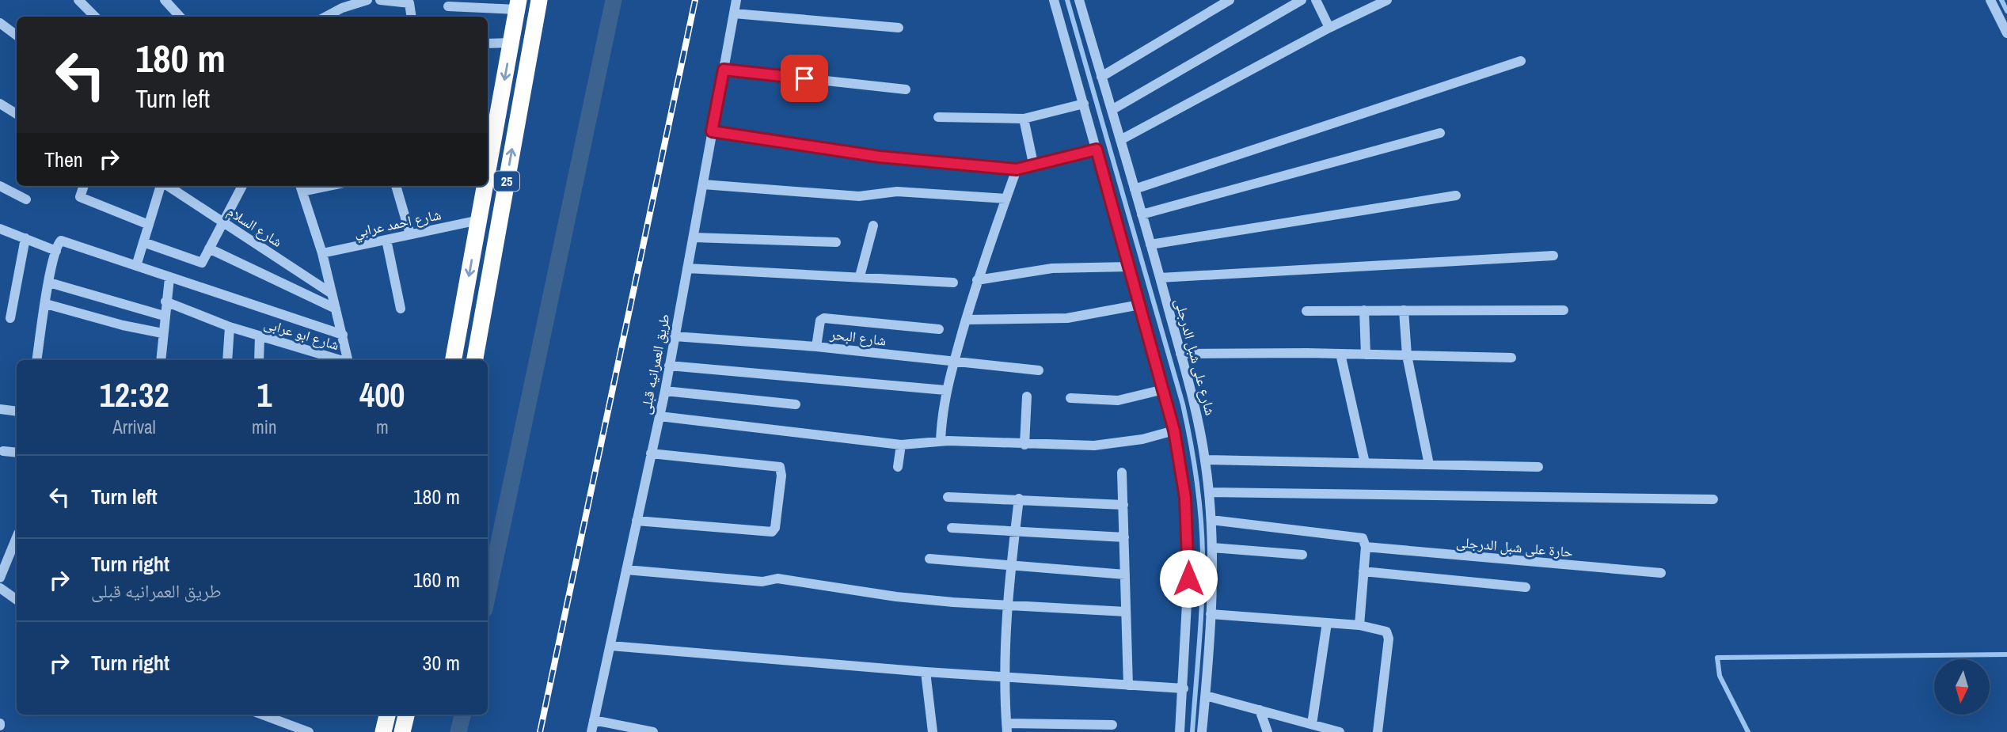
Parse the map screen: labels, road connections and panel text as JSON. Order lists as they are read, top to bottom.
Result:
{
  "streets": {
    "highway": ["25"],
    "street": [
      "شارع احمد عرابي",
      "شارع السلام",
      "شارع ابو عرابى",
      "شارع البحر",
      "شارع على شبل الدرجلى",
      "طريق العمرانيه قبلى",
      "حارة على شبل الدرجلى"
    ]
  },
  "crossings": [
    ["25", "شارع احمد عرابي"],
    ["شارع احمد عرابي", "شارع ابو عرابى"],
    ["شارع السلام", "شارع ابو عرابى"],
    ["شارع البحر", "طريق العمرانيه قبلى"]
  ],
  "north": "bottom",
  "page": {
    "turn": ["180 m", "Turn left"],
    "then": "Then",
    "eta": [
      "12:32",
      "Arrival",
      "1",
      "min",
      "400",
      "m"
    ],
    "list": [
      {
        "name": "Turn left",
        "value": "180 m"
      },
      {
        "name": "Turn right",
        "note": "طريق العمرانيه قبلى",
        "value": "160 m"
      },
      {
        "name": "Turn right",
        "value": "30 m"
      }
    ]
  }
}
